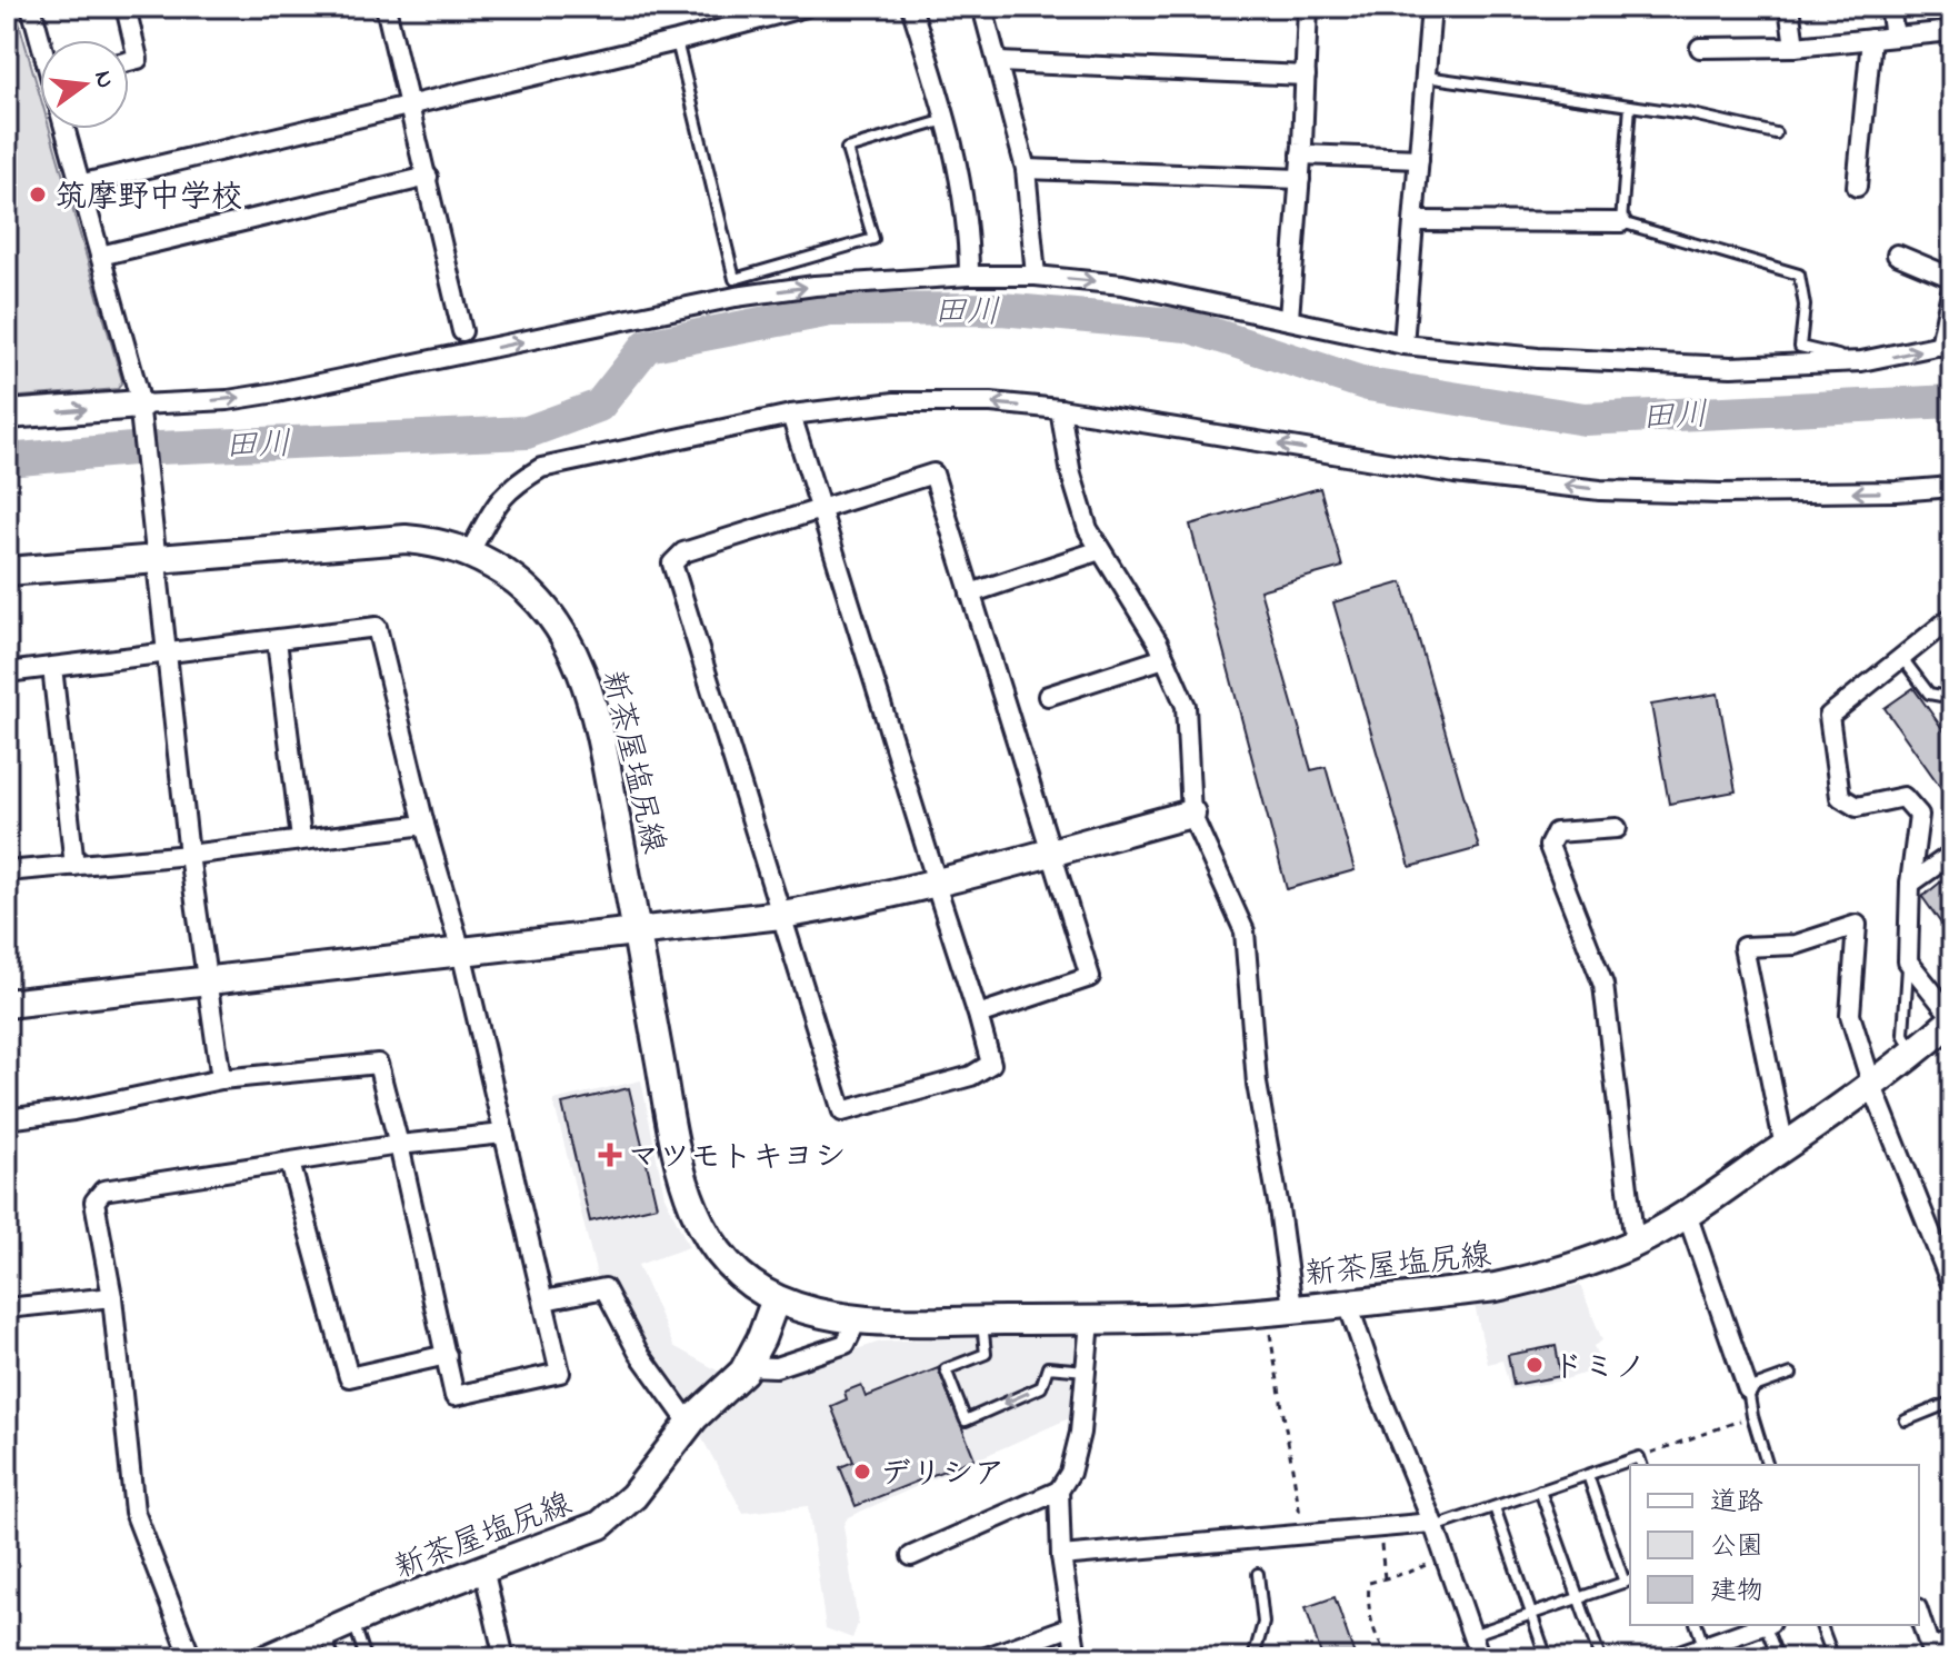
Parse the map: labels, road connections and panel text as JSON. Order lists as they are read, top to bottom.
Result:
{
  "streets": {
    "main road": ["新茶屋塩尻線"]
  },
  "water": ["田川"],
  "places": {
    "other": ["筑摩野中学校", "ドミノ", "デリシア"],
    "health": ["マツモトキヨシ"]
  },
  "legend": ["道路", "公園", "建物"],
  "north": "right"
}
